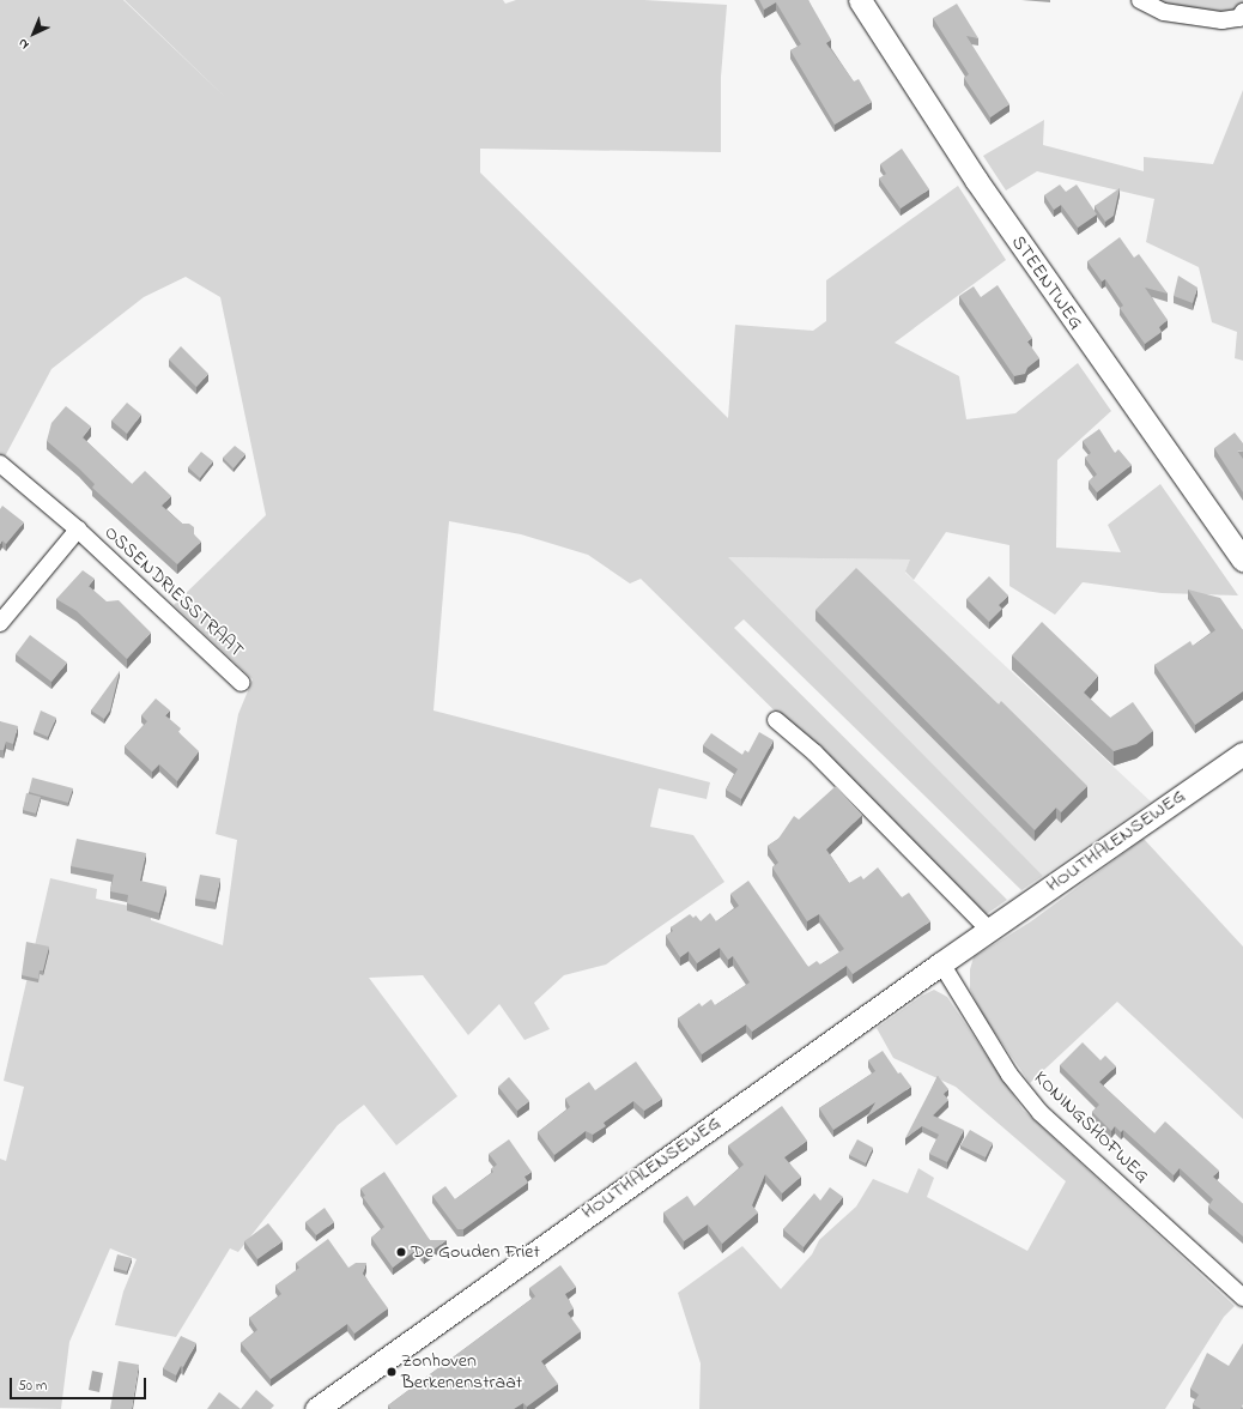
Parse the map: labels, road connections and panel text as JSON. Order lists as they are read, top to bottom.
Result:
{
  "streets": {
    "street": [
      "STEENTWEG",
      "OSSENDRIESSTRAAT",
      "HOUTHALENSEWEG",
      "KONINGSHOFWEG"
    ]
  },
  "crossings": [
    ["HOUTHALENSEWEG", "KONINGSHOFWEG"]
  ],
  "places": ["De Gouden Friet", "Zonhoven Berkenenstraat"],
  "scale_bar": "50 m",
  "north": "bottom left"
}
